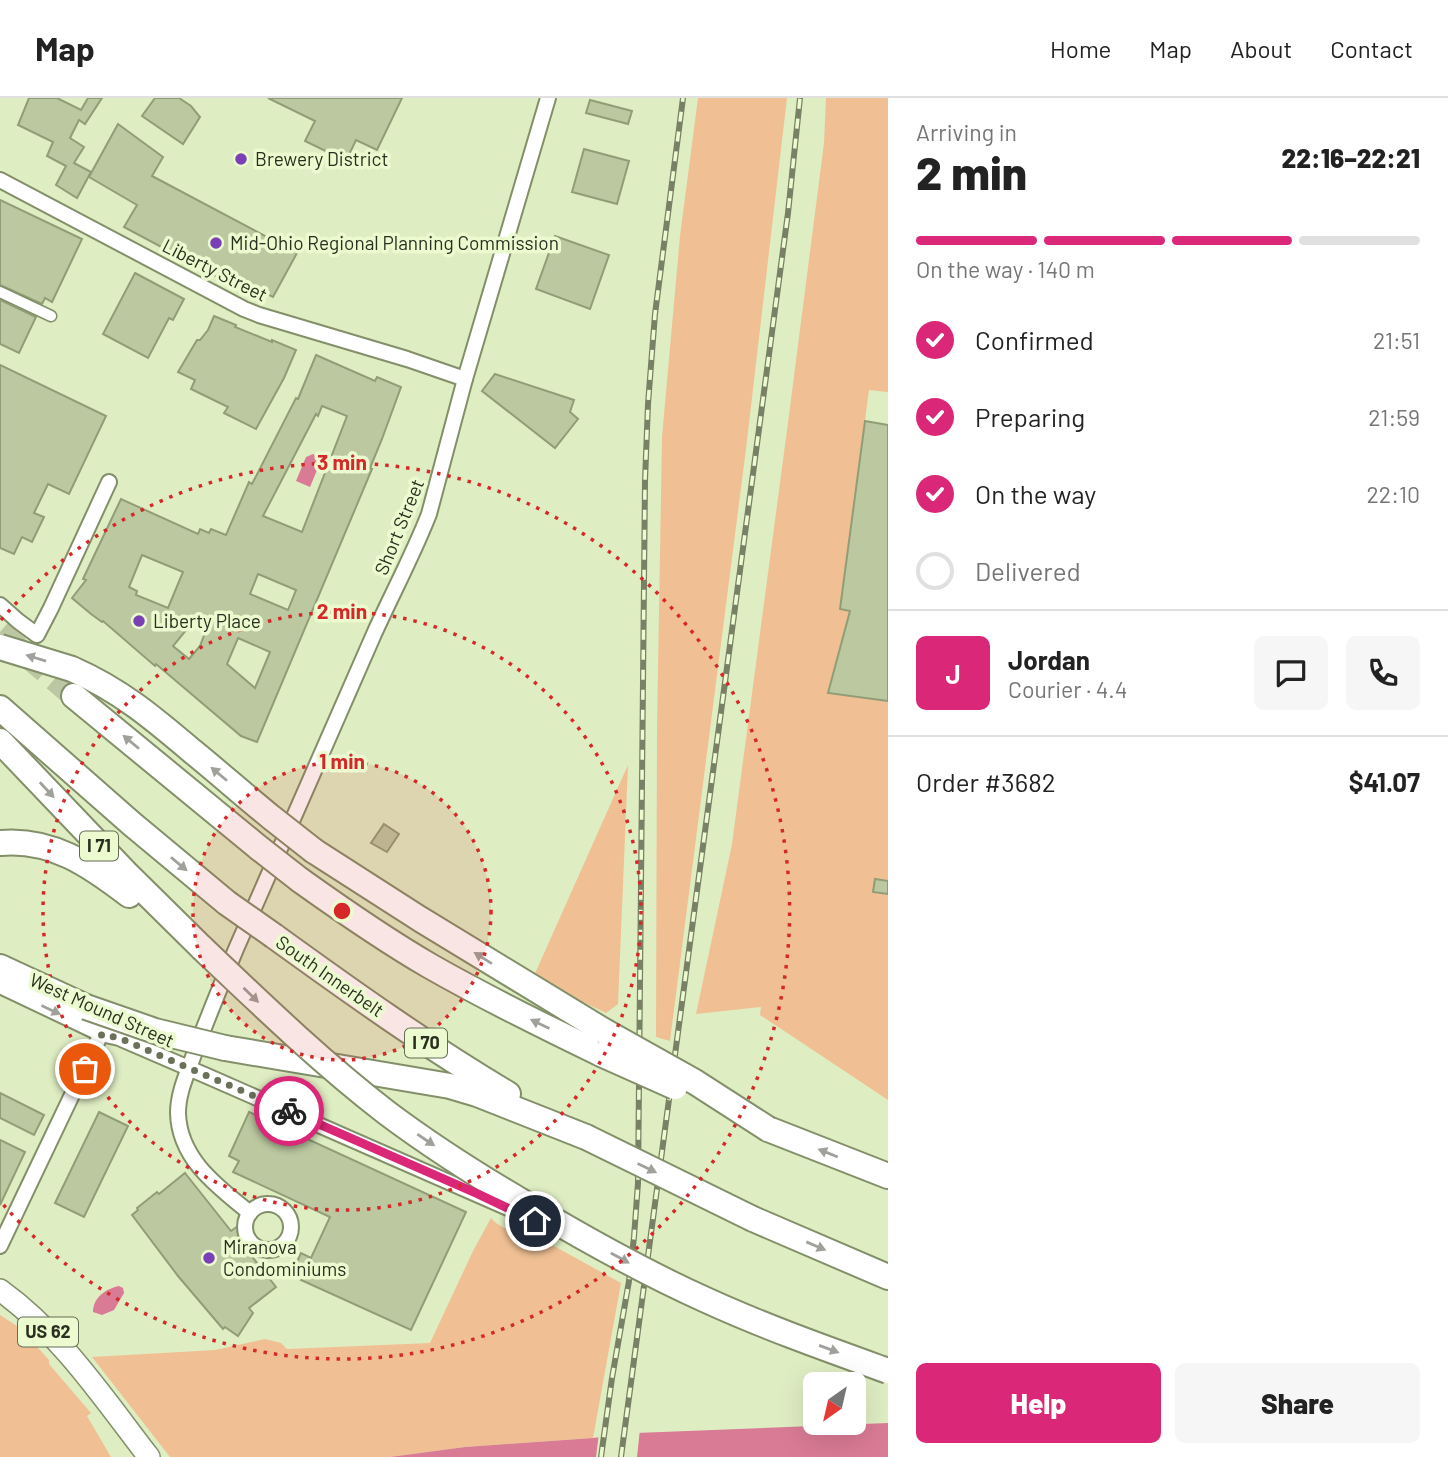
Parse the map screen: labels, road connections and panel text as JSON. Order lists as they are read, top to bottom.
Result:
{
  "streets": {
    "highway": ["I 71", "South Innerbelt", "I 70"],
    "main road": ["US 62"],
    "street": ["Liberty Street", "Short Street", "West Mound Street"]
  },
  "crossings": [
    ["Liberty Street", "Short Street"],
    ["Short Street", "West Mound Street"]
  ],
  "places": [
    "Brewery District",
    "Mid-Ohio Regional Planning Commission",
    "Liberty Place",
    "Miranova Condominiums"
  ],
  "north": "bottom left",
  "page": {
    "header": "Map",
    "nav": [
      "Home",
      "Map",
      "About",
      "Contact"
    ],
    "heading": ["2 min", "Arriving in", "22:16–22:21"],
    "panel": [
      "Jordan",
      "Courier · 4.4",
      "Order #3682",
      "$41.07"
    ],
    "bar": "On the way · 140 m",
    "list": [
      ["Confirmed", "21:51"],
      ["Preparing", "21:59"],
      ["On the way", "22:10"],
      "Delivered"
    ],
    "round": "J",
    "buttons": ["Help", "Share"]
  },
  "rings": ["3 min", "2 min", "1 min"]
}
